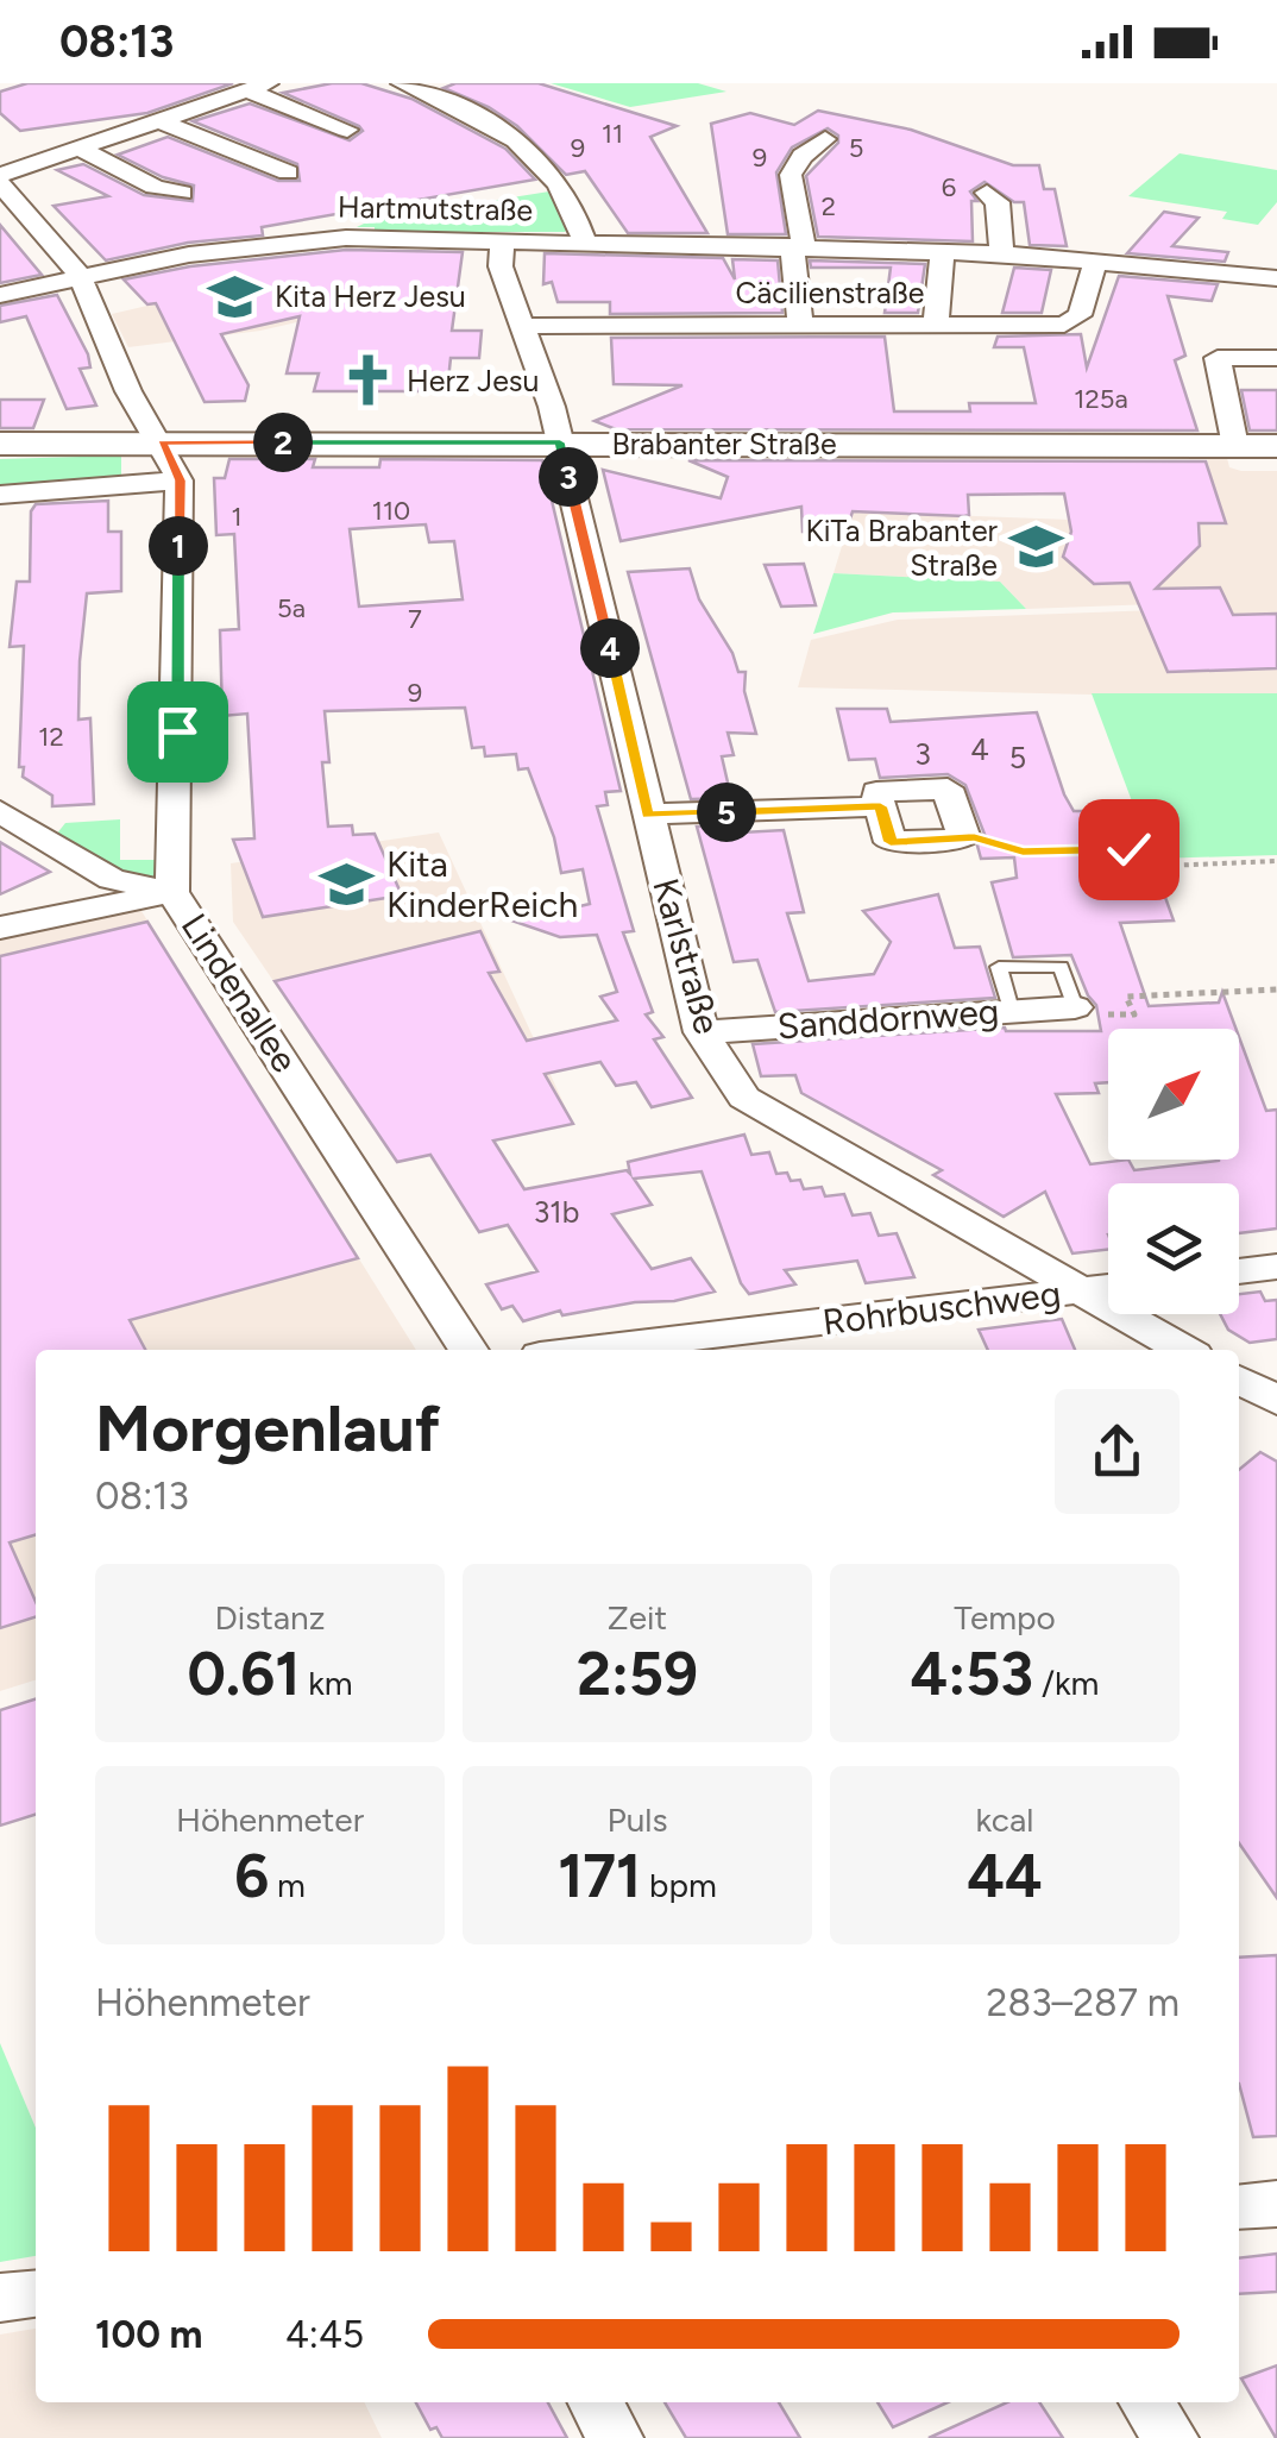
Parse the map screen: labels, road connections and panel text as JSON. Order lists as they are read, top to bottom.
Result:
{
  "streets": {
    "main road": ["Brabanter Straße"],
    "street": [
      "Hartmutstraße",
      "Cäcilienstraße",
      "Karlstraße",
      "Lindenallee",
      "Sanddornweg",
      "Rohrbuschweg"
    ]
  },
  "crossings": [
    ["Hartmutstraße", "Cäcilienstraße"],
    ["Hartmutstraße", "Karlstraße"],
    ["Hartmutstraße", "Lindenallee"],
    ["Cäcilienstraße", "Karlstraße"],
    ["Brabanter Straße", "Karlstraße"],
    ["Brabanter Straße", "Lindenallee"],
    ["Karlstraße", "Sanddornweg"],
    ["Karlstraße", "Rohrbuschweg"]
  ],
  "places": {
    "school or university": ["Kita Herz Jesu", "KiTa Brabanter Straße", "Kita KinderReich"],
    "church": ["Herz Jesu"]
  },
  "house_numbers": [
    "11",
    "9",
    "5",
    "9",
    "6",
    "2",
    "125a",
    "110",
    "1",
    "5a",
    "7",
    "9",
    "12",
    "4",
    "3",
    "5",
    "31b"
  ],
  "north": "top right",
  "page": {
    "status": "08:13",
    "pins": [
      "2",
      "3",
      "1",
      "4",
      "5"
    ],
    "heading": ["Morgenlauf", "08:13"],
    "stats": [
      ["Distanz", "0.61 km"],
      ["Zeit", "2:59"],
      ["Tempo", "4:53 /km"],
      ["Höhenmeter", "6 m"],
      ["Puls", "171 bpm"],
      ["kcal", "44"]
    ],
    "chart": ["Höhenmeter", "283–287 m"],
    "list": [
      {
        "name": "100 m",
        "note": "4:45"
      }
    ]
  }
}
